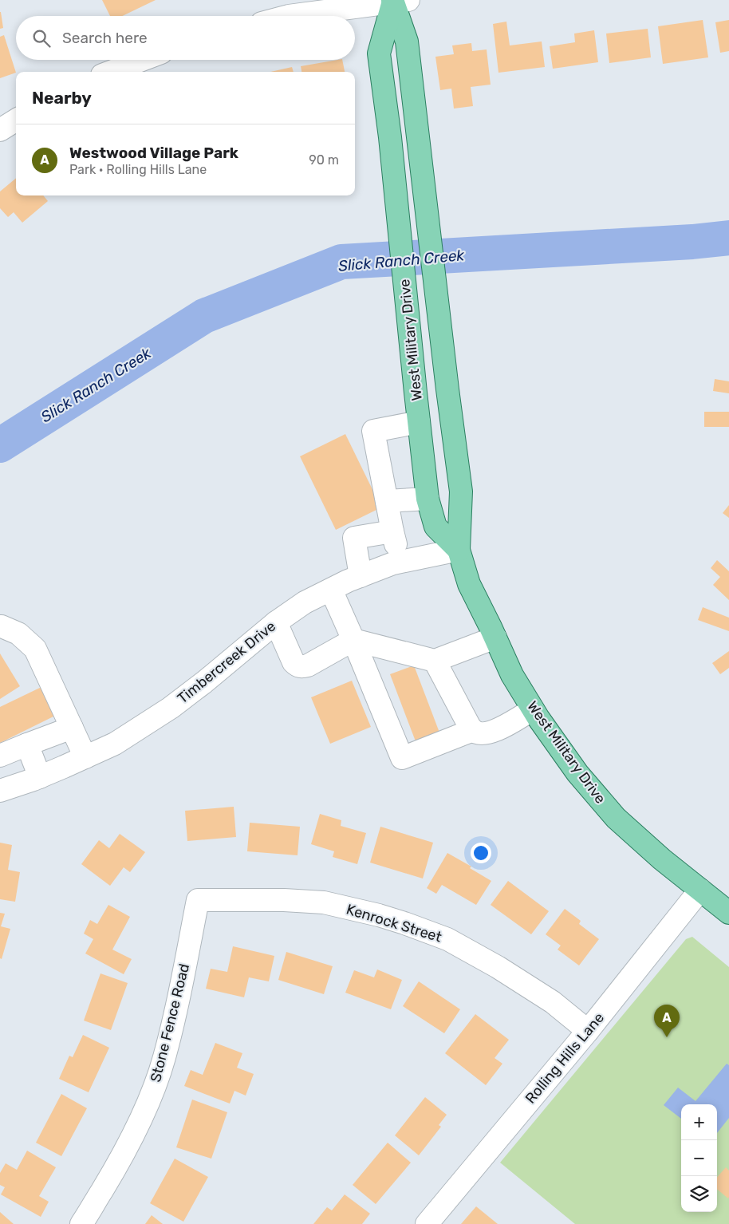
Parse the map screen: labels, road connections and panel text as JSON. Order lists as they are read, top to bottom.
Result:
{
  "streets": {
    "main road": ["West Military Drive"],
    "street": [
      "Timbercreek Drive",
      "Kenrock Street",
      "Stone Fence Road",
      "Rolling Hills Lane"
    ]
  },
  "crossings": [
    ["West Military Drive", "Timbercreek Drive"],
    ["West Military Drive", "Rolling Hills Lane"],
    ["Kenrock Street", "Stone Fence Road"],
    ["Kenrock Street", "Rolling Hills Lane"]
  ],
  "water": ["Slick Ranch Creek"],
  "page": {
    "search": "Search here",
    "heading": "Nearby",
    "list": [
      {
        "mark": "A",
        "name": "Westwood Village Park",
        "note": "Park · Rolling Hills Lane",
        "value": "90 m"
      }
    ],
    "pins": "A",
    "map_buttons": ["+", "−"]
  }
}
